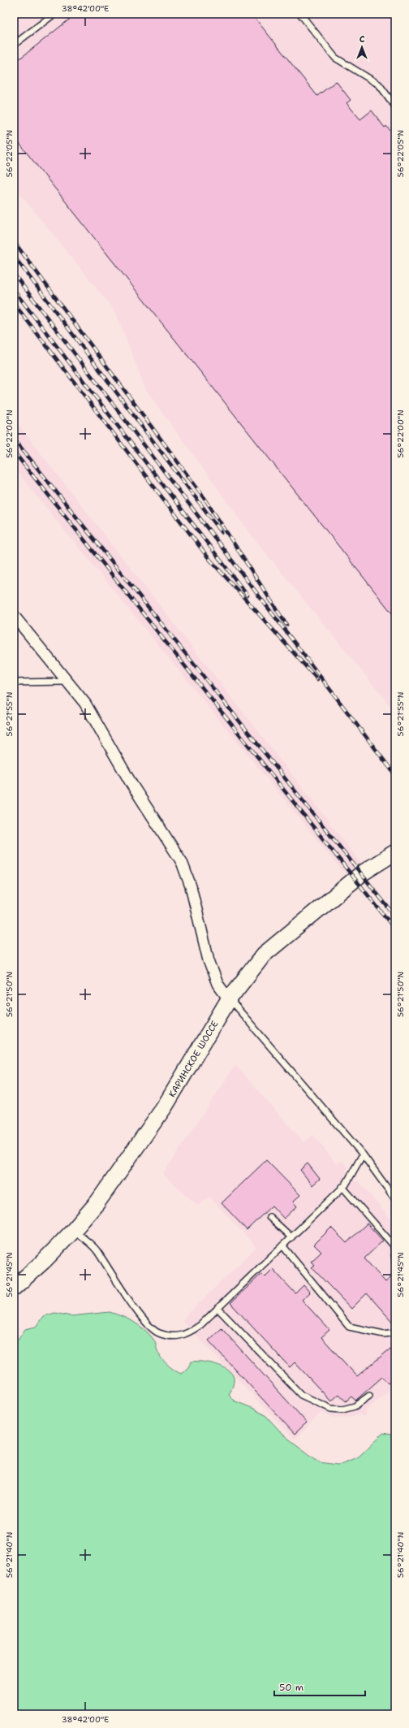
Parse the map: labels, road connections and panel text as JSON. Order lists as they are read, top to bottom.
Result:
{
  "streets": {
    "street": ["КАРИНСКОЕ ШОССЕ"]
  },
  "scale_bar": "50 m",
  "north": "top",
  "coordinates": [
    "38°42'00\"E",
    "56°22'05\"N",
    "56°22'00\"N",
    "56°21'55\"N",
    "56°21'50\"N",
    "56°21'45\"N",
    "56°21'40\"N"
  ]
}
